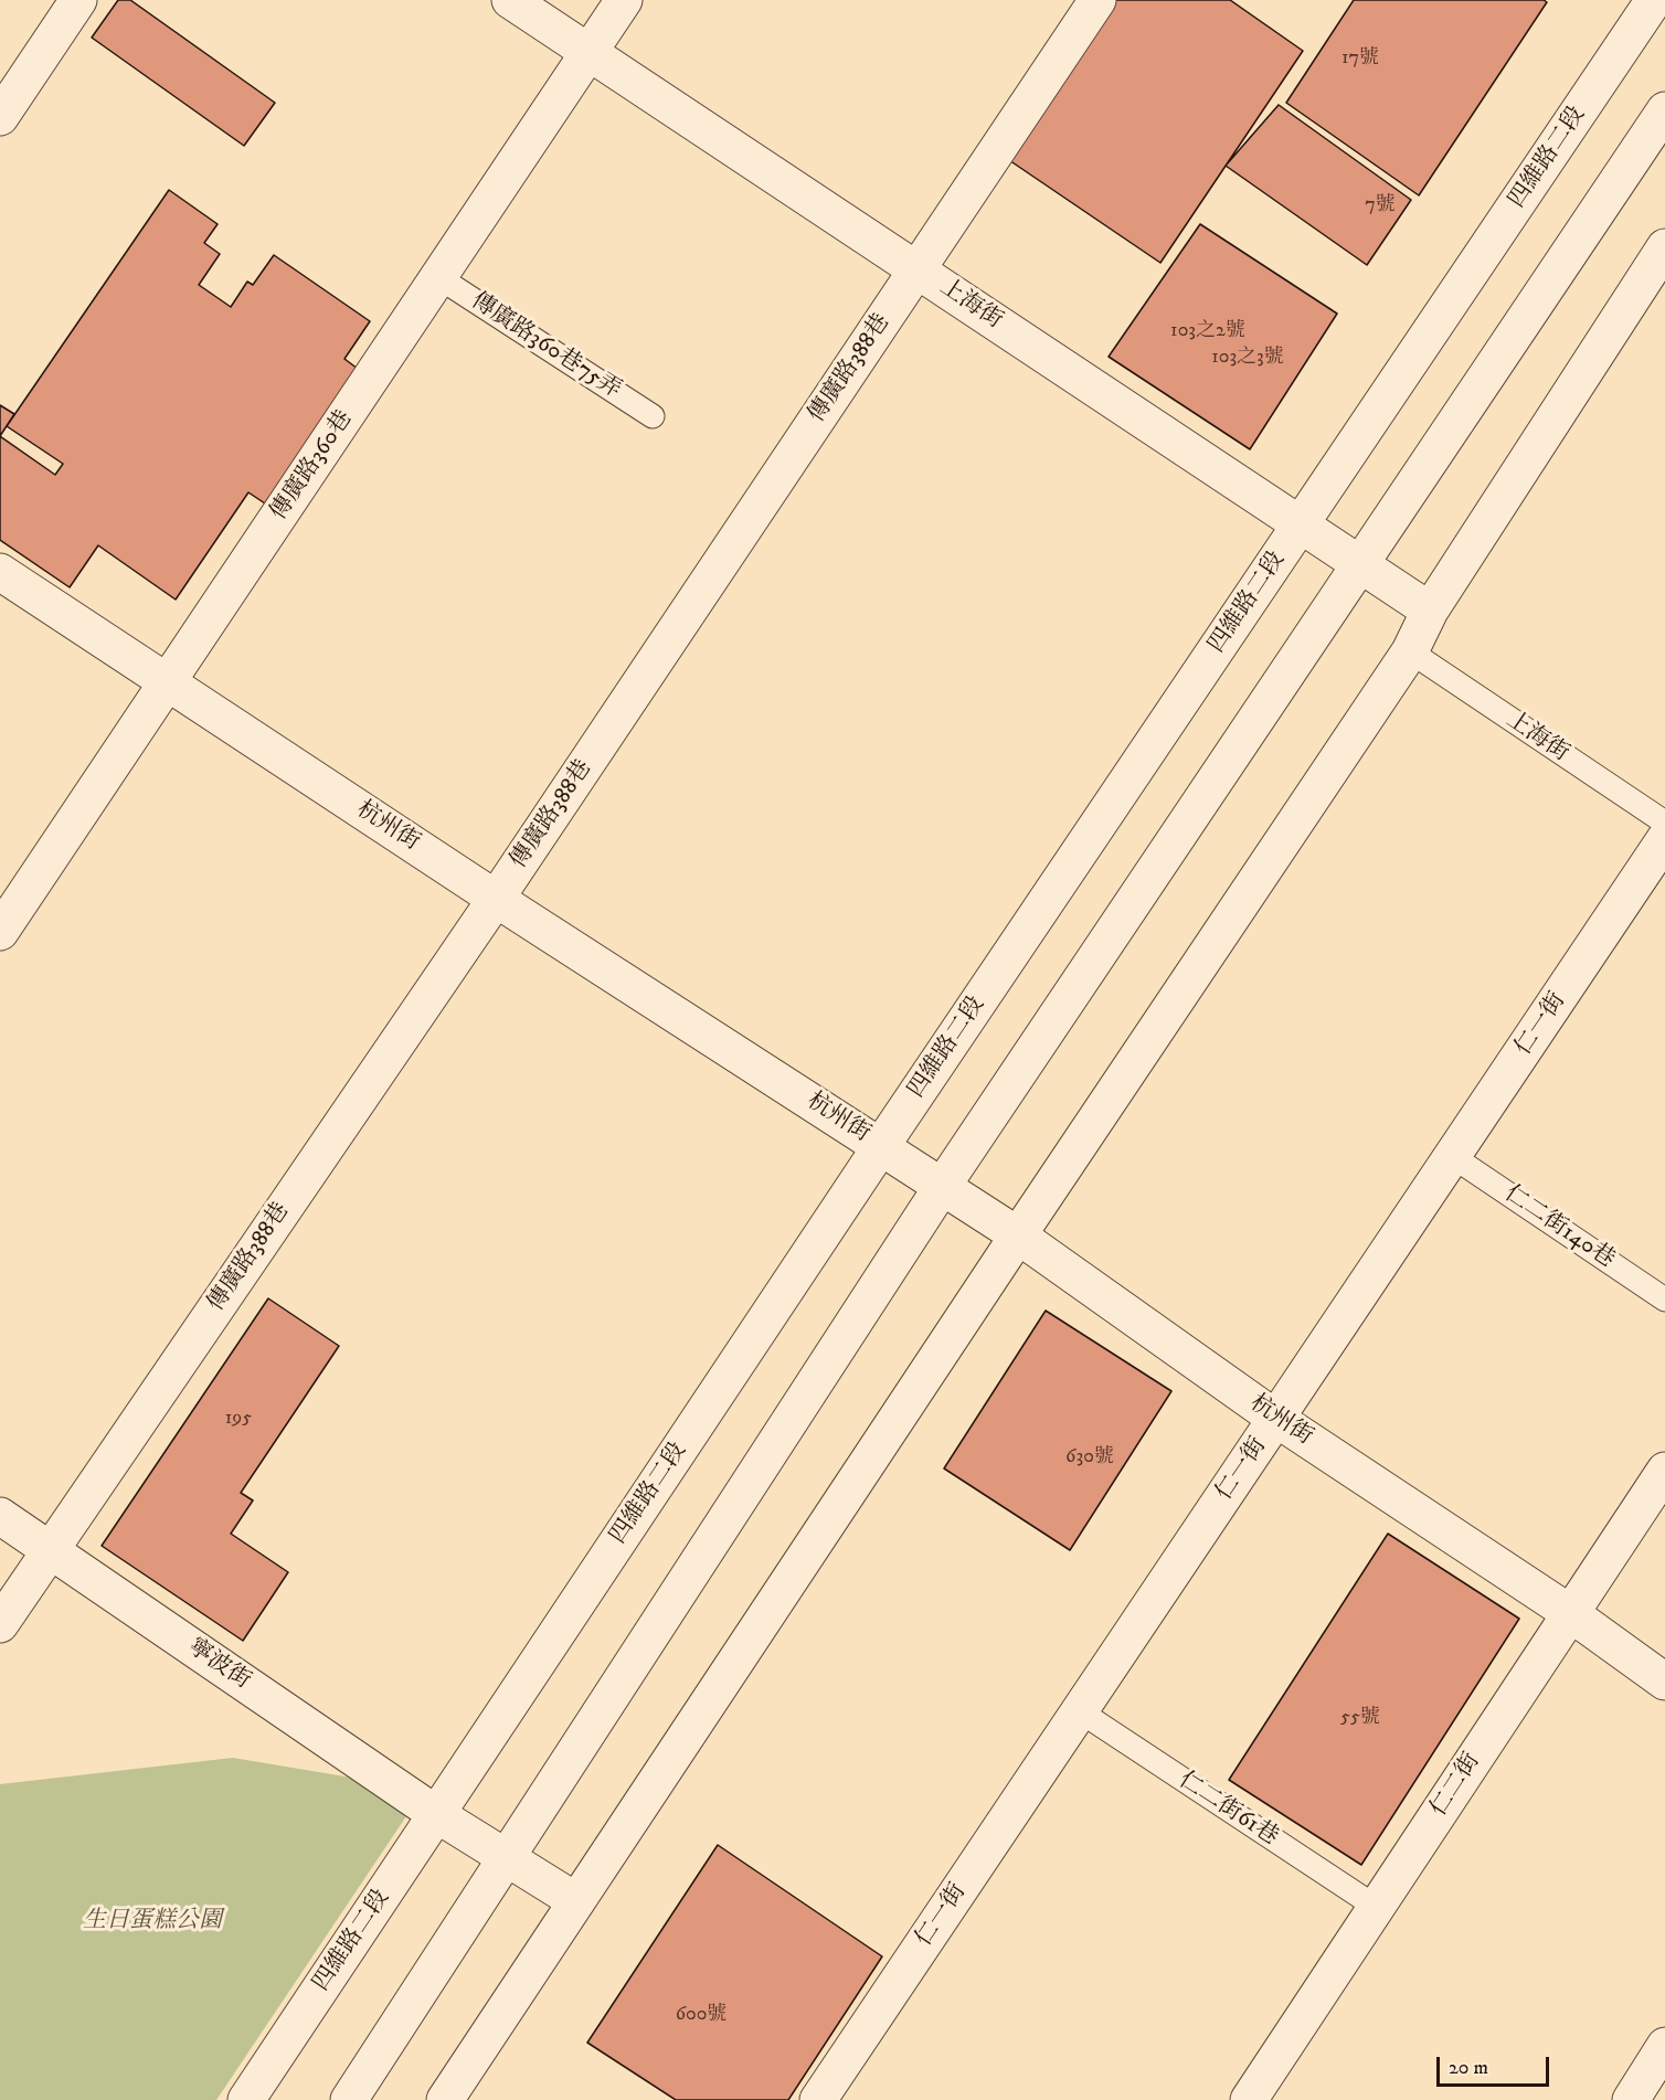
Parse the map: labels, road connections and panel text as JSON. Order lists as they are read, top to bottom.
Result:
{
  "streets": {
    "street": [
      "四維路二段",
      "上海街",
      "傳廣路388巷",
      "傳廣路360巷",
      "杭州街",
      "仁一街",
      "寧波街",
      "仁二街"
    ],
    "lane": ["傳廣路360巷75弄", "仁二街140巷", "仁二街61巷"]
  },
  "crossings": [
    ["四維路二段", "上海街"],
    ["四維路二段", "杭州街"],
    ["四維路二段", "寧波街"],
    ["上海街", "傳廣路388巷"],
    ["上海街", "傳廣路360巷"],
    ["傳廣路360巷75弄", "傳廣路360巷"],
    ["傳廣路388巷", "杭州街"],
    ["傳廣路388巷", "寧波街"],
    ["傳廣路360巷", "杭州街"],
    ["杭州街", "仁一街"],
    ["杭州街", "仁二街"],
    ["仁一街", "仁二街140巷"],
    ["仁一街", "仁二街61巷"],
    ["仁二街", "仁二街61巷"]
  ],
  "parks": ["生日蛋糕公園"],
  "house_numbers": [
    "17號",
    "7號",
    "103之2號",
    "103之3號",
    "195",
    "630號",
    "55號",
    "600號"
  ],
  "scale_bar": "20 m"
}
